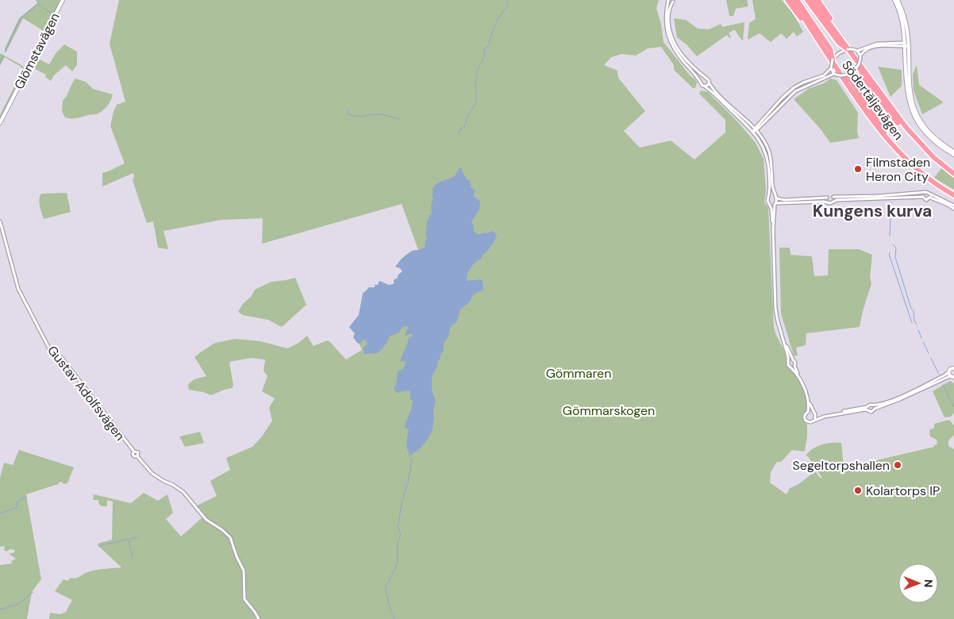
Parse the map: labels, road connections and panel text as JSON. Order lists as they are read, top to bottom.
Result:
{
  "streets": {
    "highway": ["Södertäljevägen"],
    "main road": ["Glömstavägen"],
    "street": ["Gustav Adolfsvägen"]
  },
  "districts": ["Kungens kurva"],
  "parks": ["Gömmaren", "Gömmarskogen"],
  "places": ["Filmstaden Heron City", "Segeltorpshallen", "Kolartorps IP"],
  "north": "right"
}
